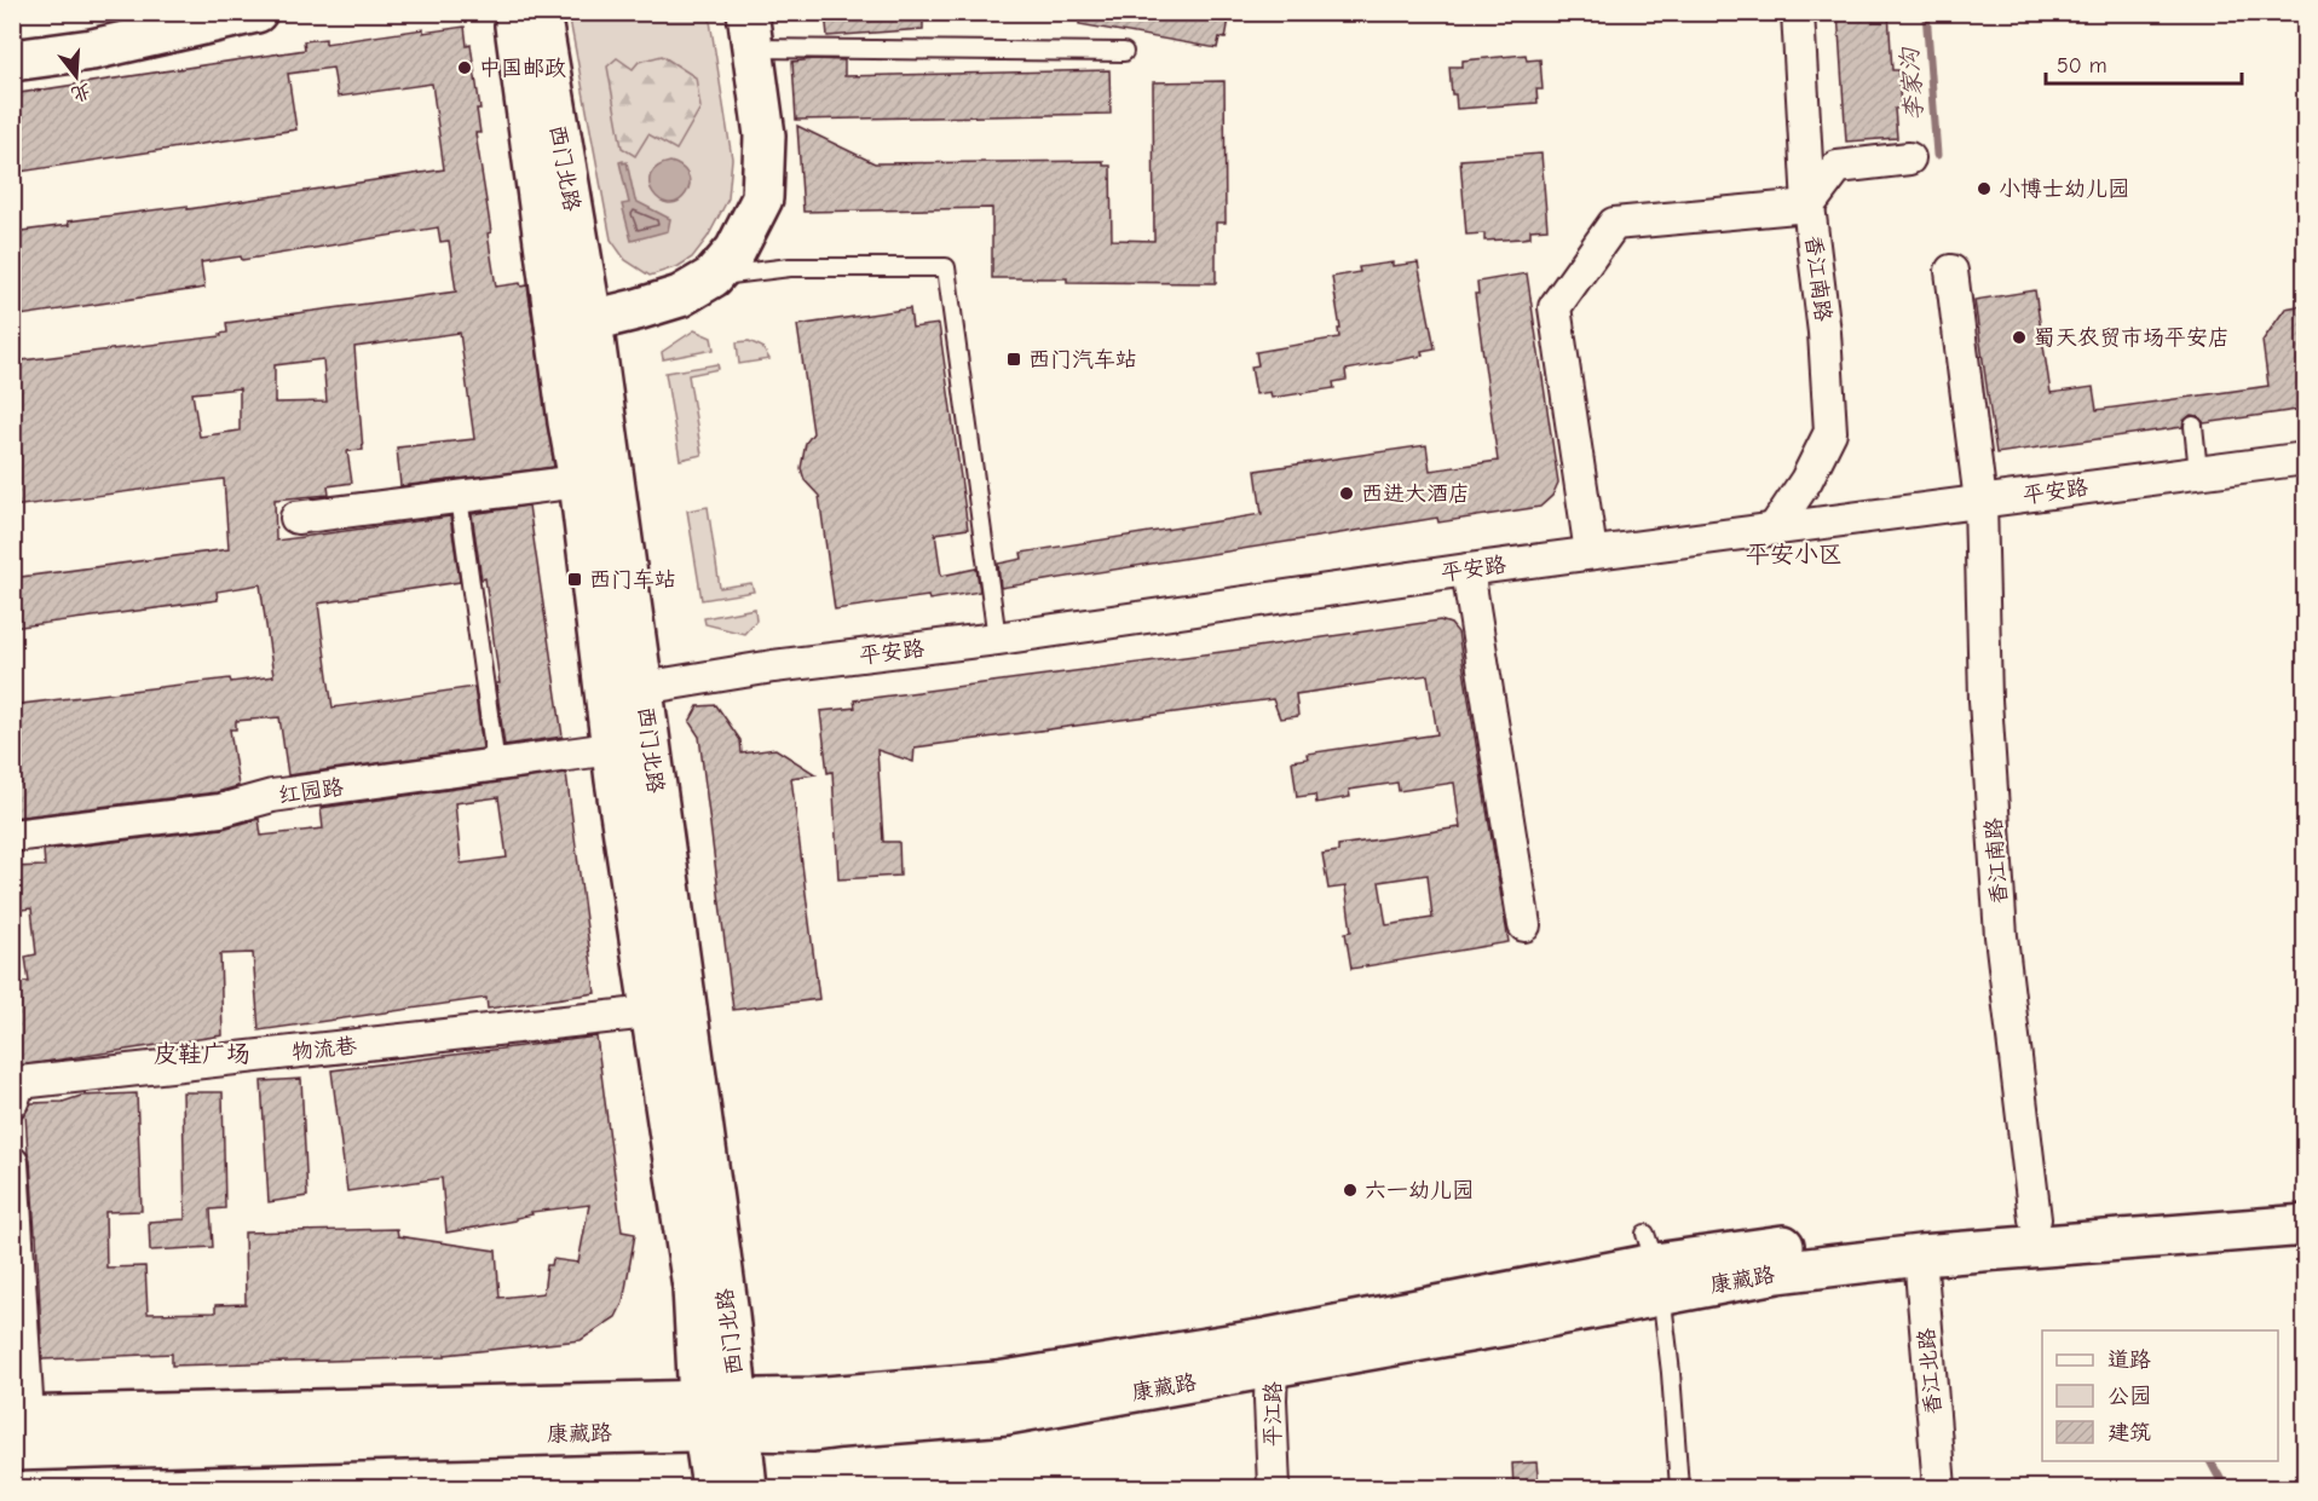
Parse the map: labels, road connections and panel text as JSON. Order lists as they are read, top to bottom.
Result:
{
  "streets": {
    "main road": ["西门北路", "康藏路"],
    "street": [
      "香江南路",
      "平安路",
      "红园路",
      "物流巷",
      "香江北路",
      "平江路"
    ]
  },
  "crossings": [
    ["西门北路", "平安路"],
    ["西门北路", "红园路"],
    ["西门北路", "物流巷"],
    ["西门北路", "康藏路"],
    ["香江南路", "平安路"],
    ["香江南路", "康藏路"],
    ["康藏路", "香江北路"],
    ["康藏路", "平江路"]
  ],
  "districts": ["平安小区", "皮鞋广场"],
  "water": ["李家沟"],
  "places": {
    "other": [
      "中国邮政",
      "小博士幼儿园",
      "蜀天农贸市场平安店",
      "西进大酒店",
      "六一幼儿园"
    ],
    "transit": ["西门汽车站", "西门车站"]
  },
  "legend": ["道路", "公园", "建筑"],
  "scale_bar": "50 m",
  "north": "bottom"
}
